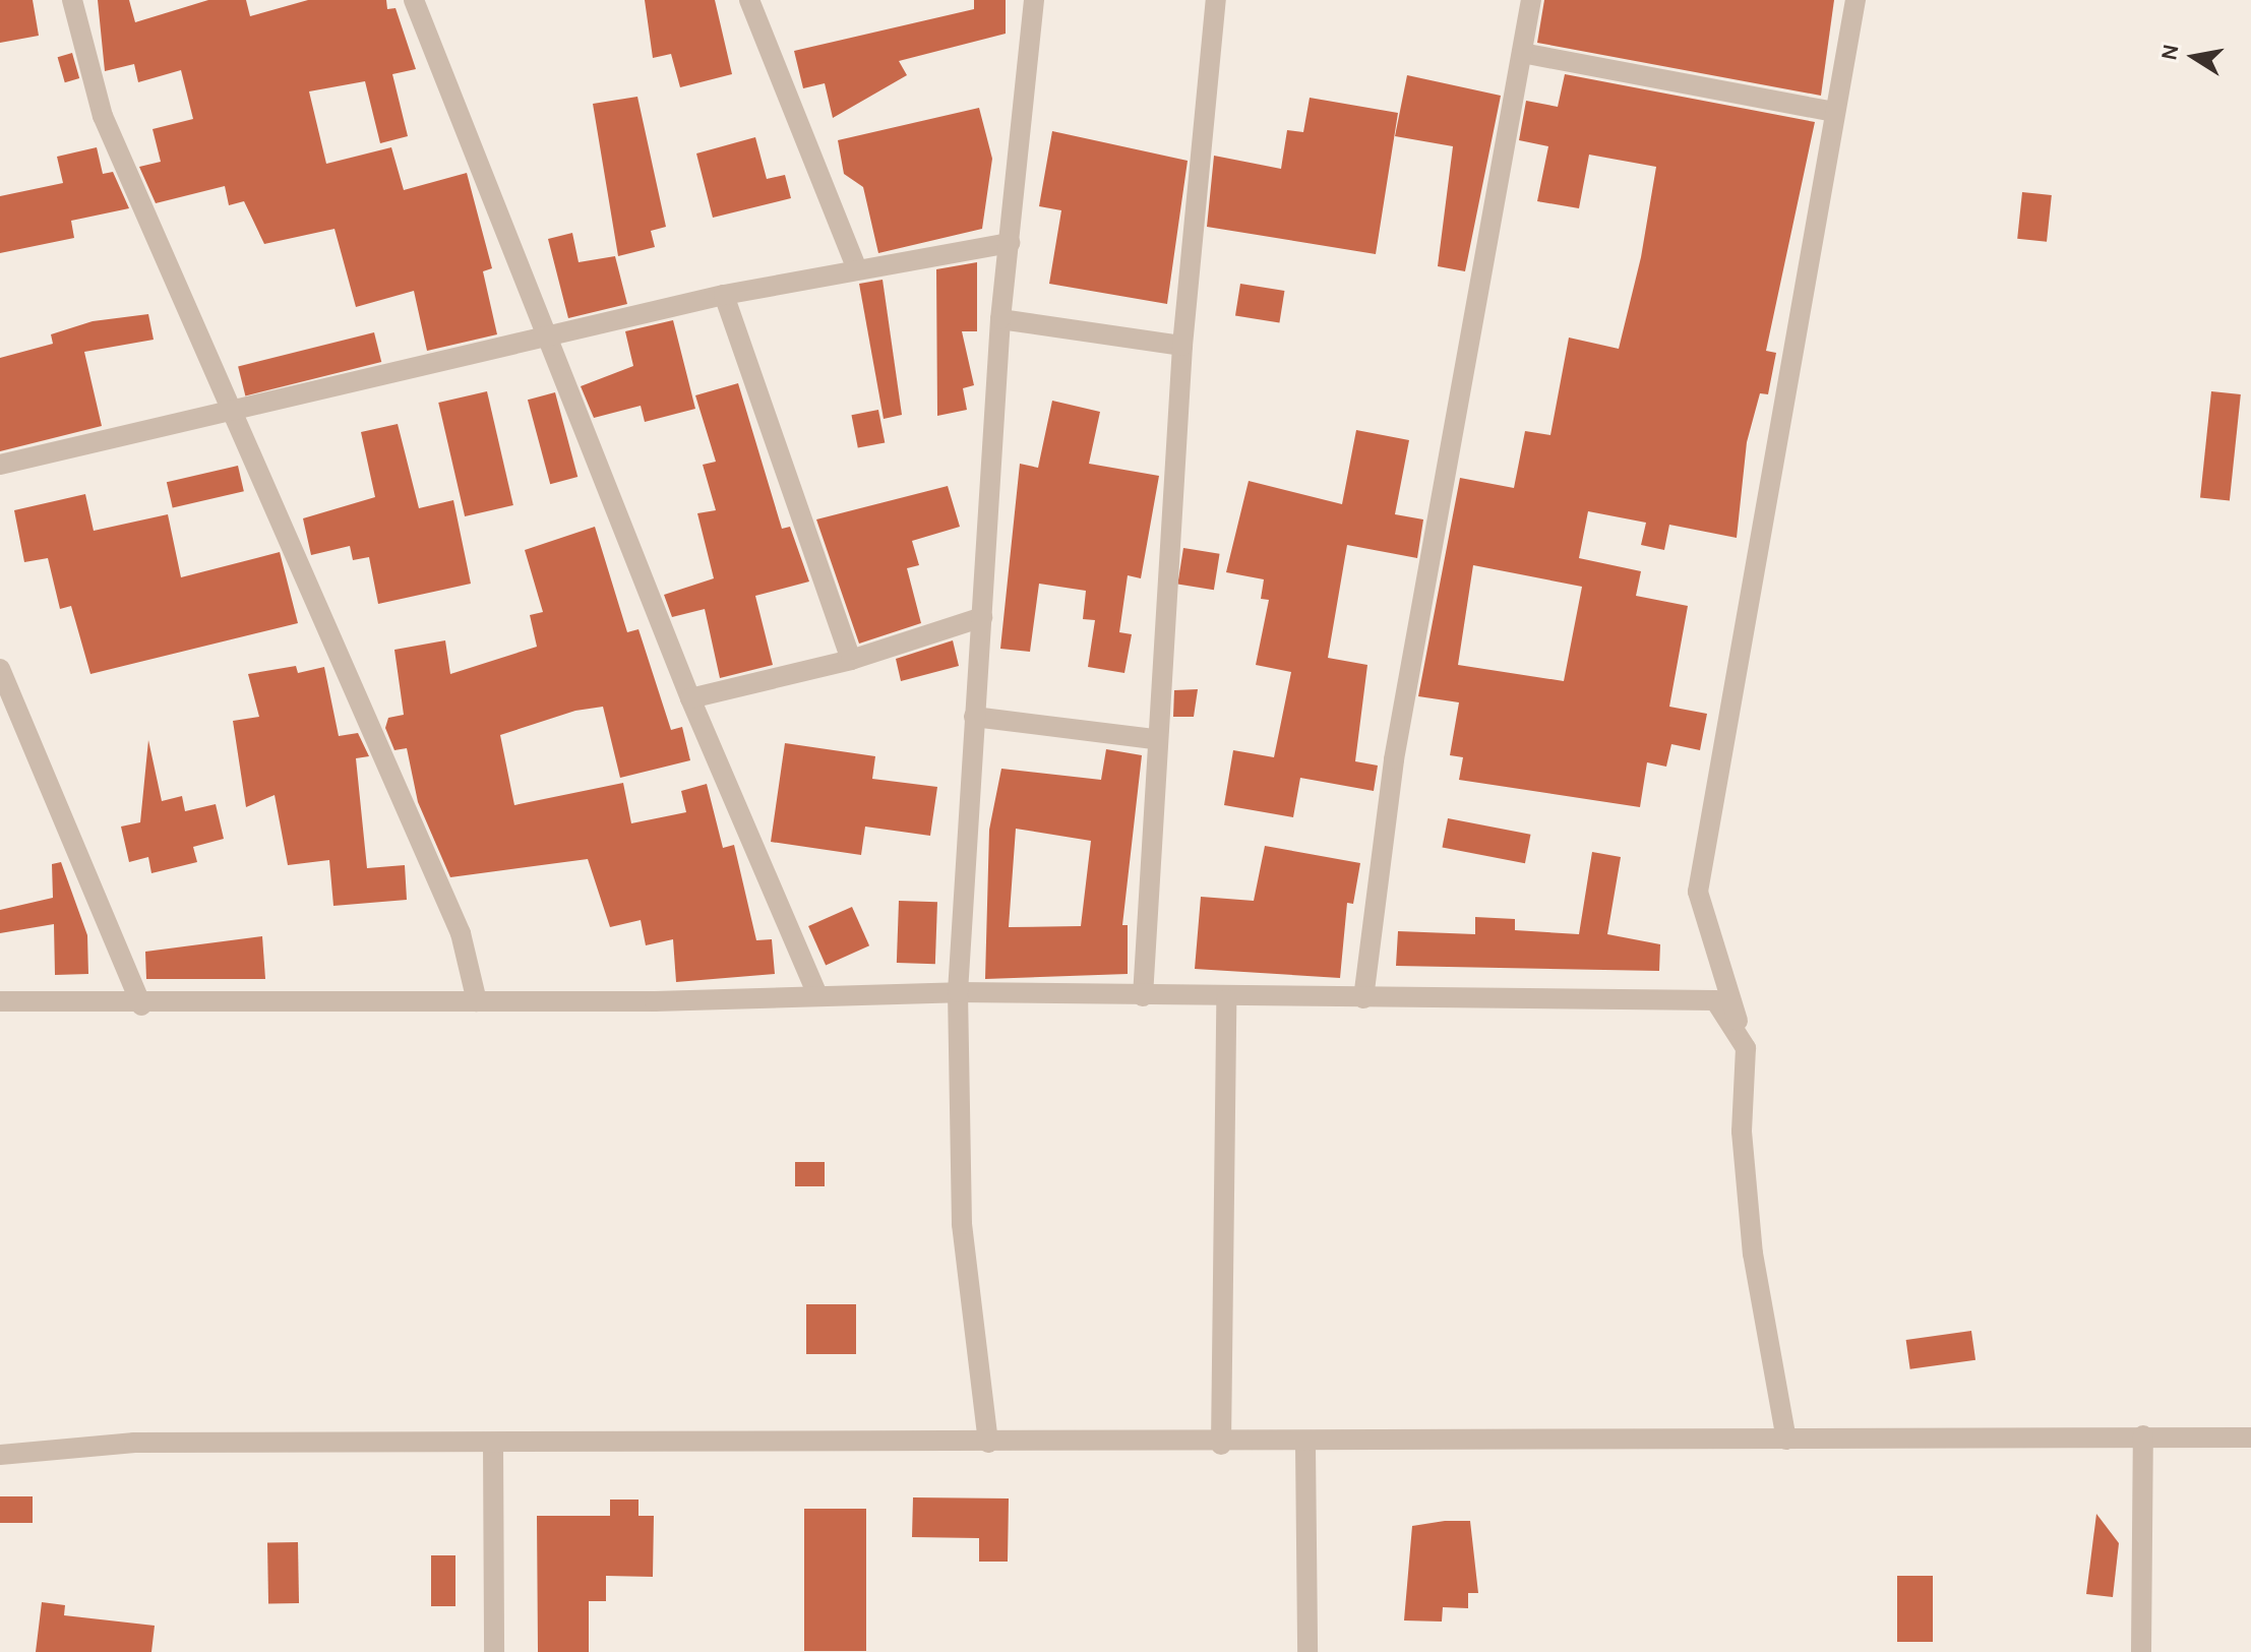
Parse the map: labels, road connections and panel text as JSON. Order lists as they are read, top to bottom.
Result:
{
  "north": "left"
}
